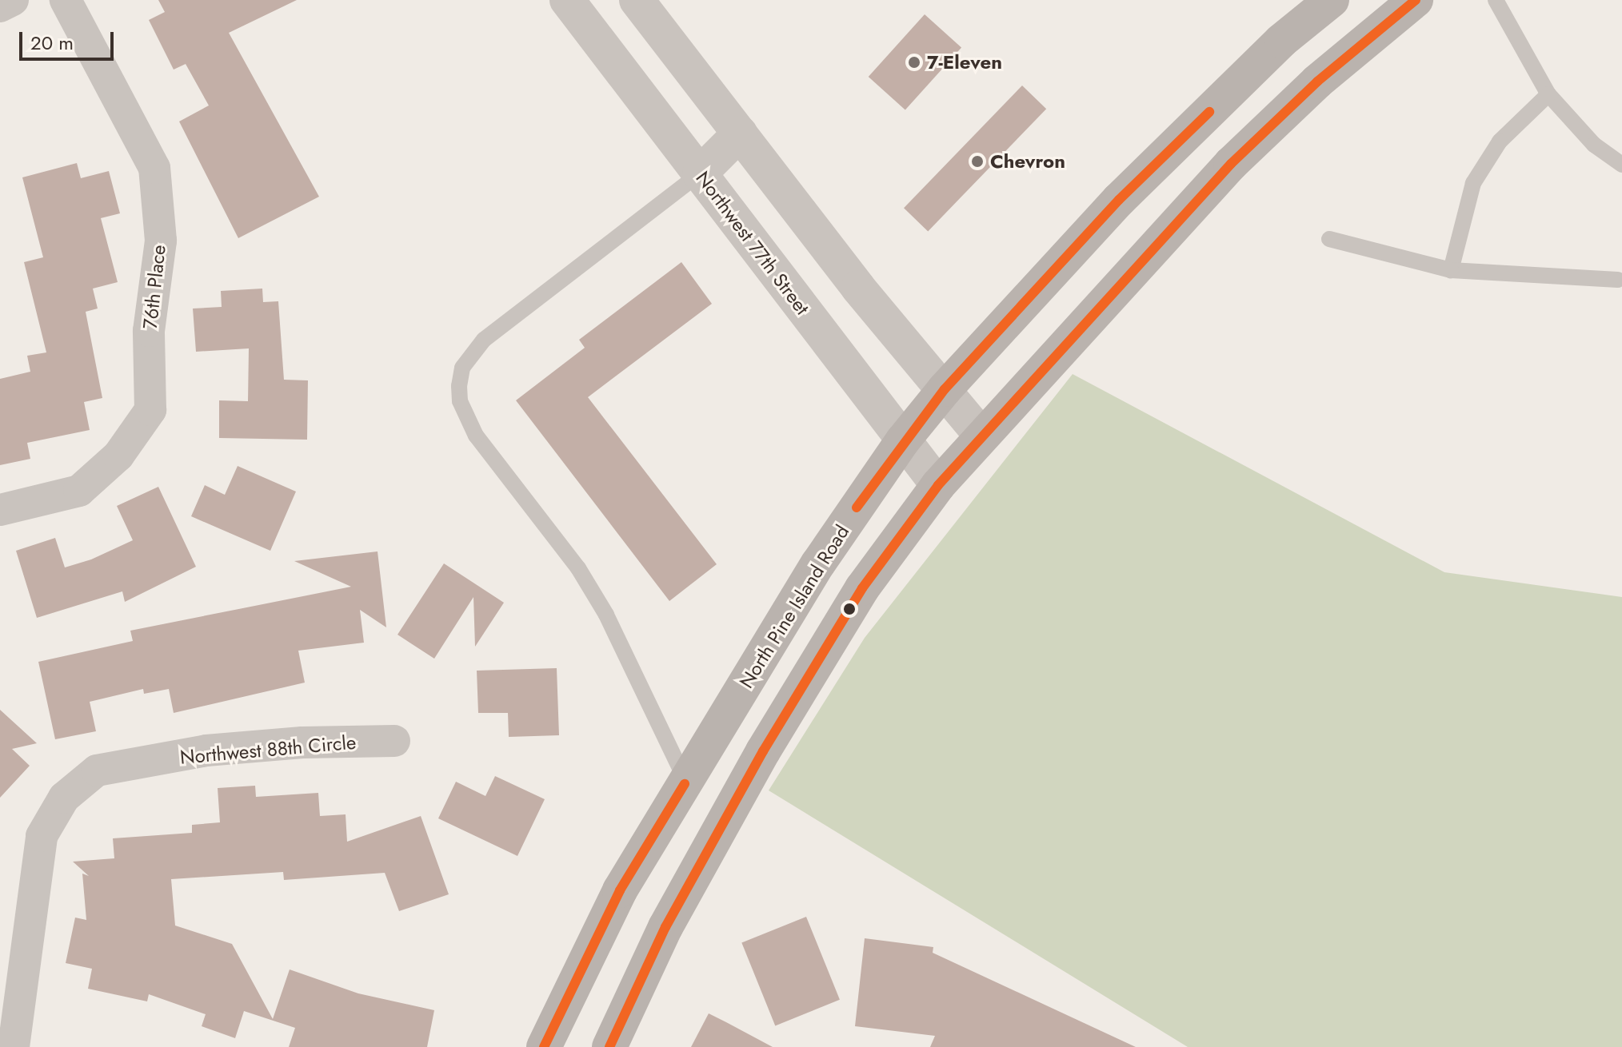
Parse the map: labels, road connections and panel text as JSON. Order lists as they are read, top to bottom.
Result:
{
  "streets": {
    "main road": ["North Pine Island Road"],
    "street": ["Northwest 77th Street", "76th Place", "Northwest 88th Circle"]
  },
  "crossings": [
    ["Northwest 77th Street", "North Pine Island Road"]
  ],
  "places": ["7-Eleven", "Chevron"],
  "scale_bar": "20 m"
}
